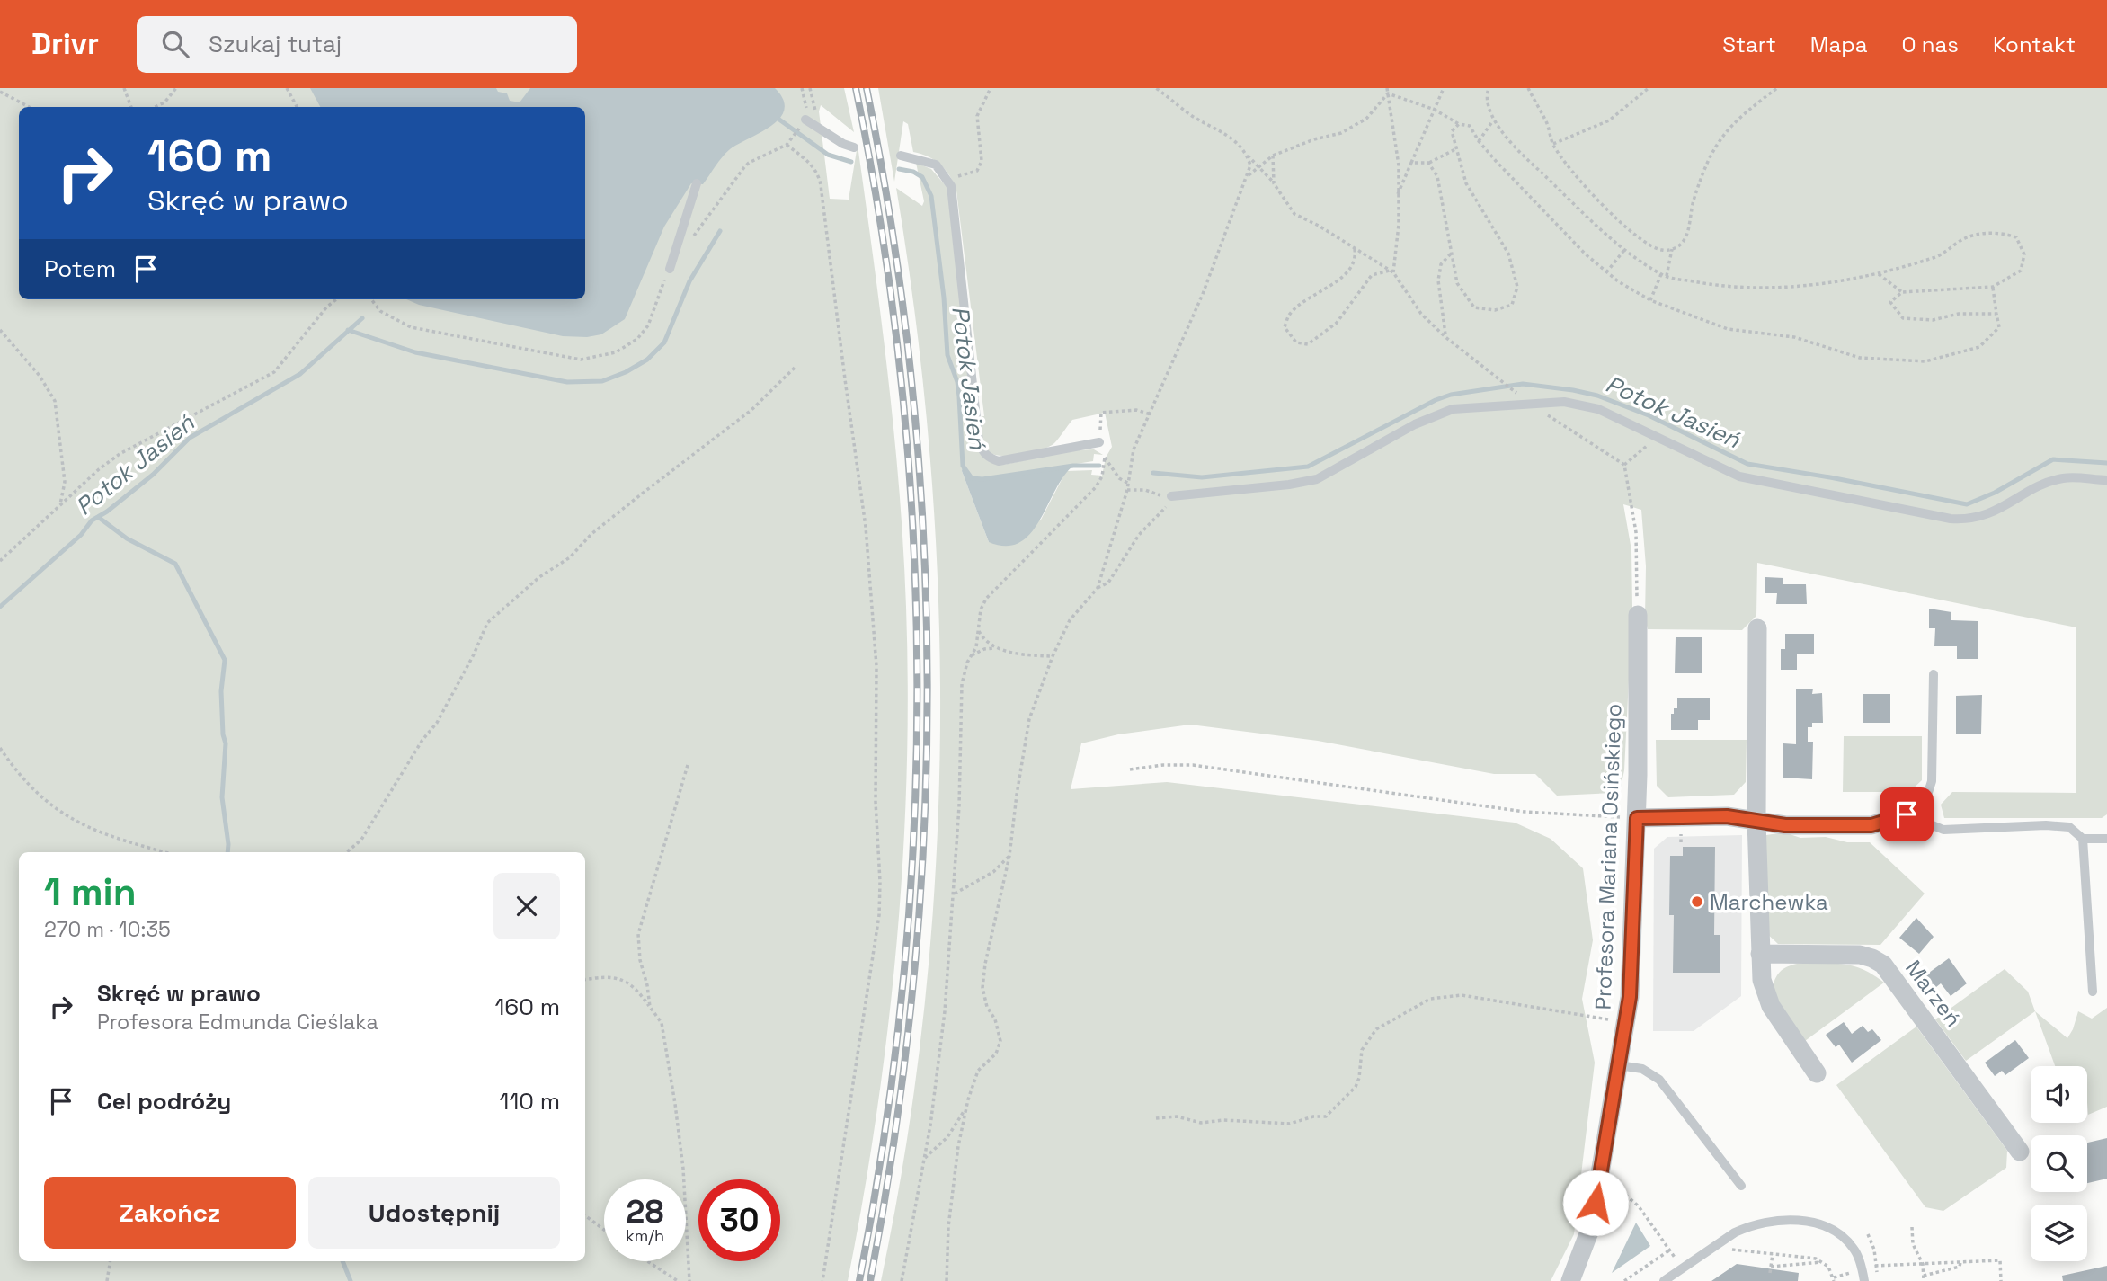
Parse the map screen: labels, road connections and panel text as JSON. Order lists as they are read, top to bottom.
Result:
{
  "streets": {
    "street": ["Profesora Mariana Osińskiego", "Marzeń"]
  },
  "water": ["Potok Jasień"],
  "places": ["Marchewka"],
  "page": {
    "header": "Drivr",
    "search": "Szukaj tutaj",
    "nav": [
      "Start",
      "Mapa",
      "O nas",
      "Kontakt"
    ],
    "turn": ["160 m", "Skręć w prawo"],
    "then": "Potem",
    "heading": ["1 min", "270 m · 10:35"],
    "list": [
      {
        "name": "Skręć w prawo",
        "note": "Profesora Edmunda Cieślaka",
        "value": "160 m"
      },
      {
        "name": "Cel podróży",
        "value": "110 m"
      }
    ],
    "buttons": ["Zakończ", "Udostępnij"],
    "speed": "28 km/h",
    "limit": "30"
  }
}
